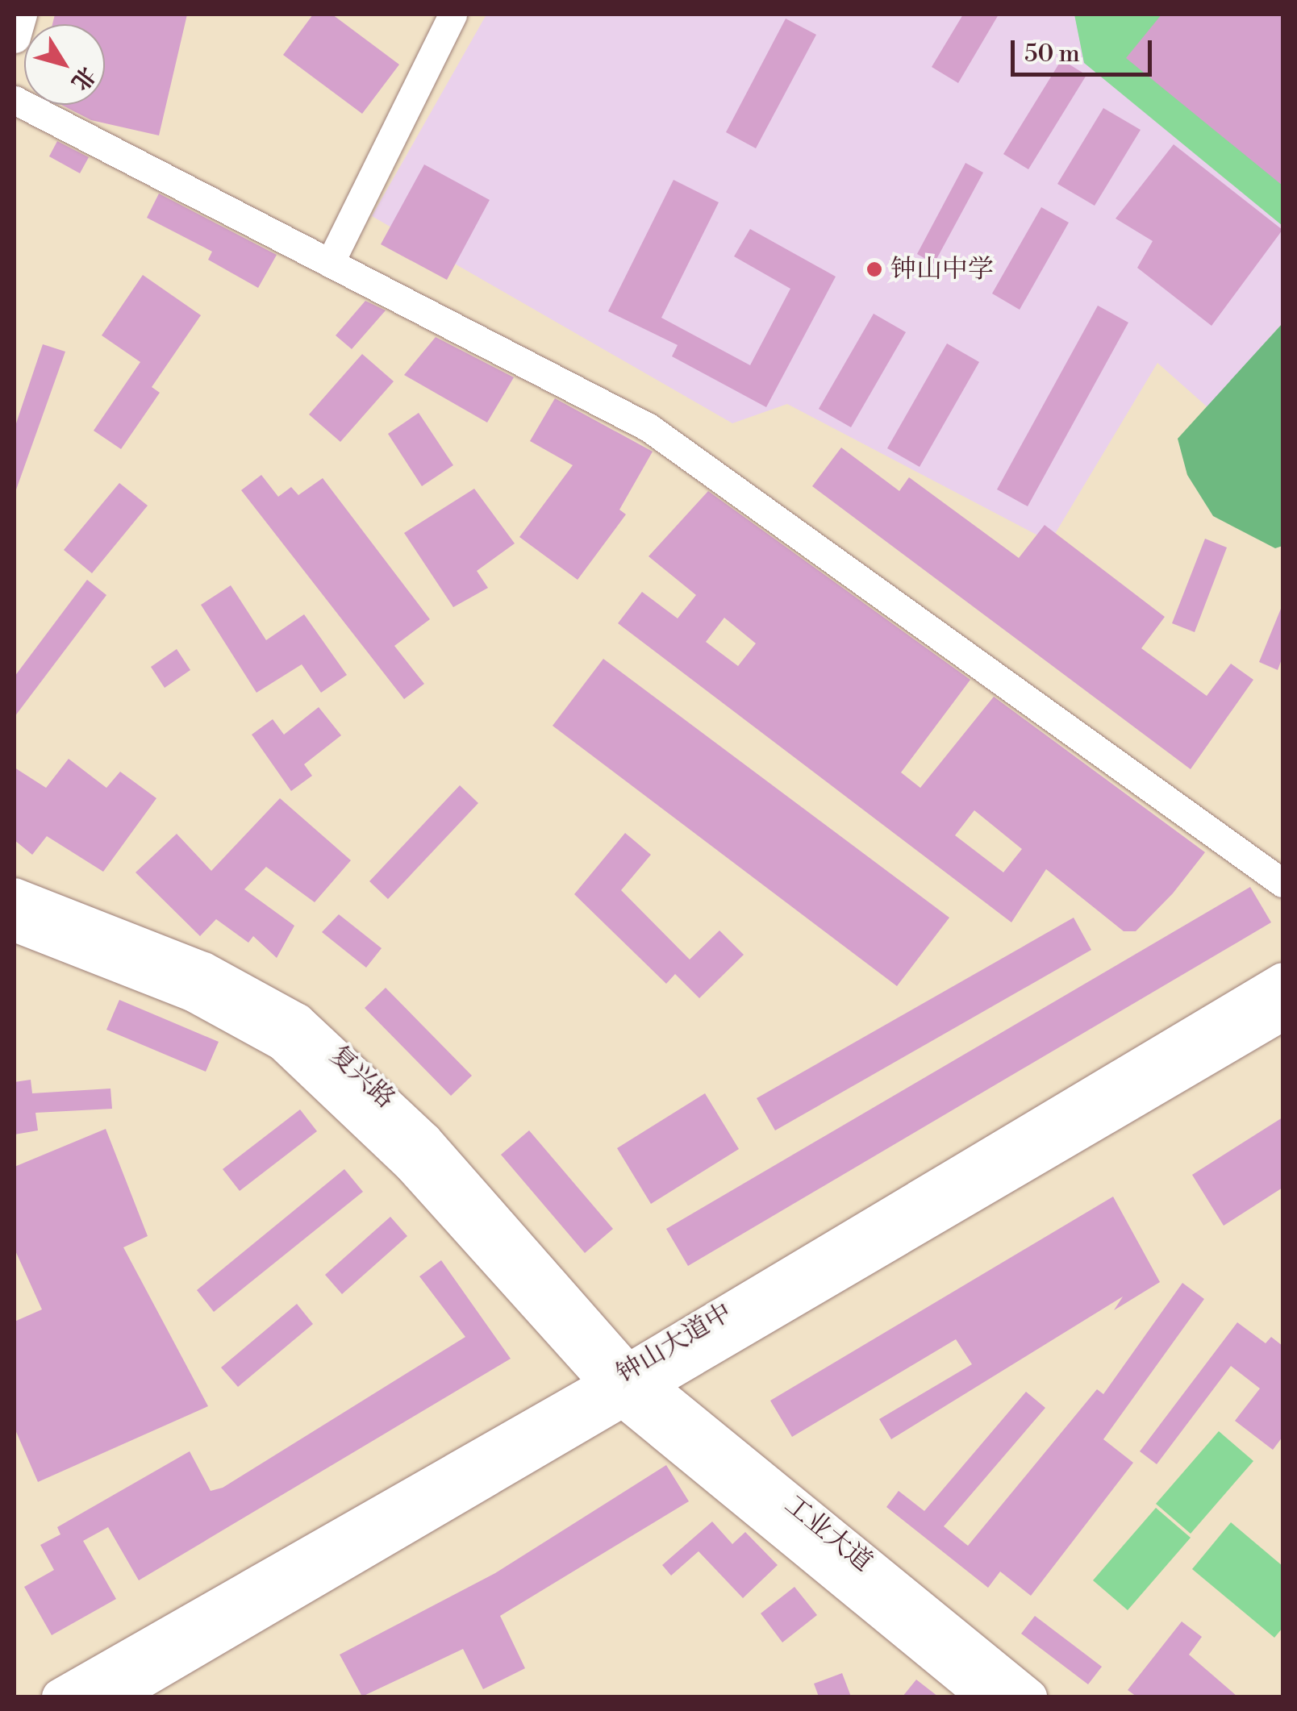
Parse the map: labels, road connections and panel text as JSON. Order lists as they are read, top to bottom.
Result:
{
  "streets": {
    "highway": ["钟山大道中", "工业大道"],
    "main road": ["复兴路"]
  },
  "crossings": [
    ["复兴路", "钟山大道中"],
    ["复兴路", "工业大道"],
    ["钟山大道中", "工业大道"]
  ],
  "places": ["钟山中学"],
  "scale_bar": "50 m",
  "north": "bottom right"
}
